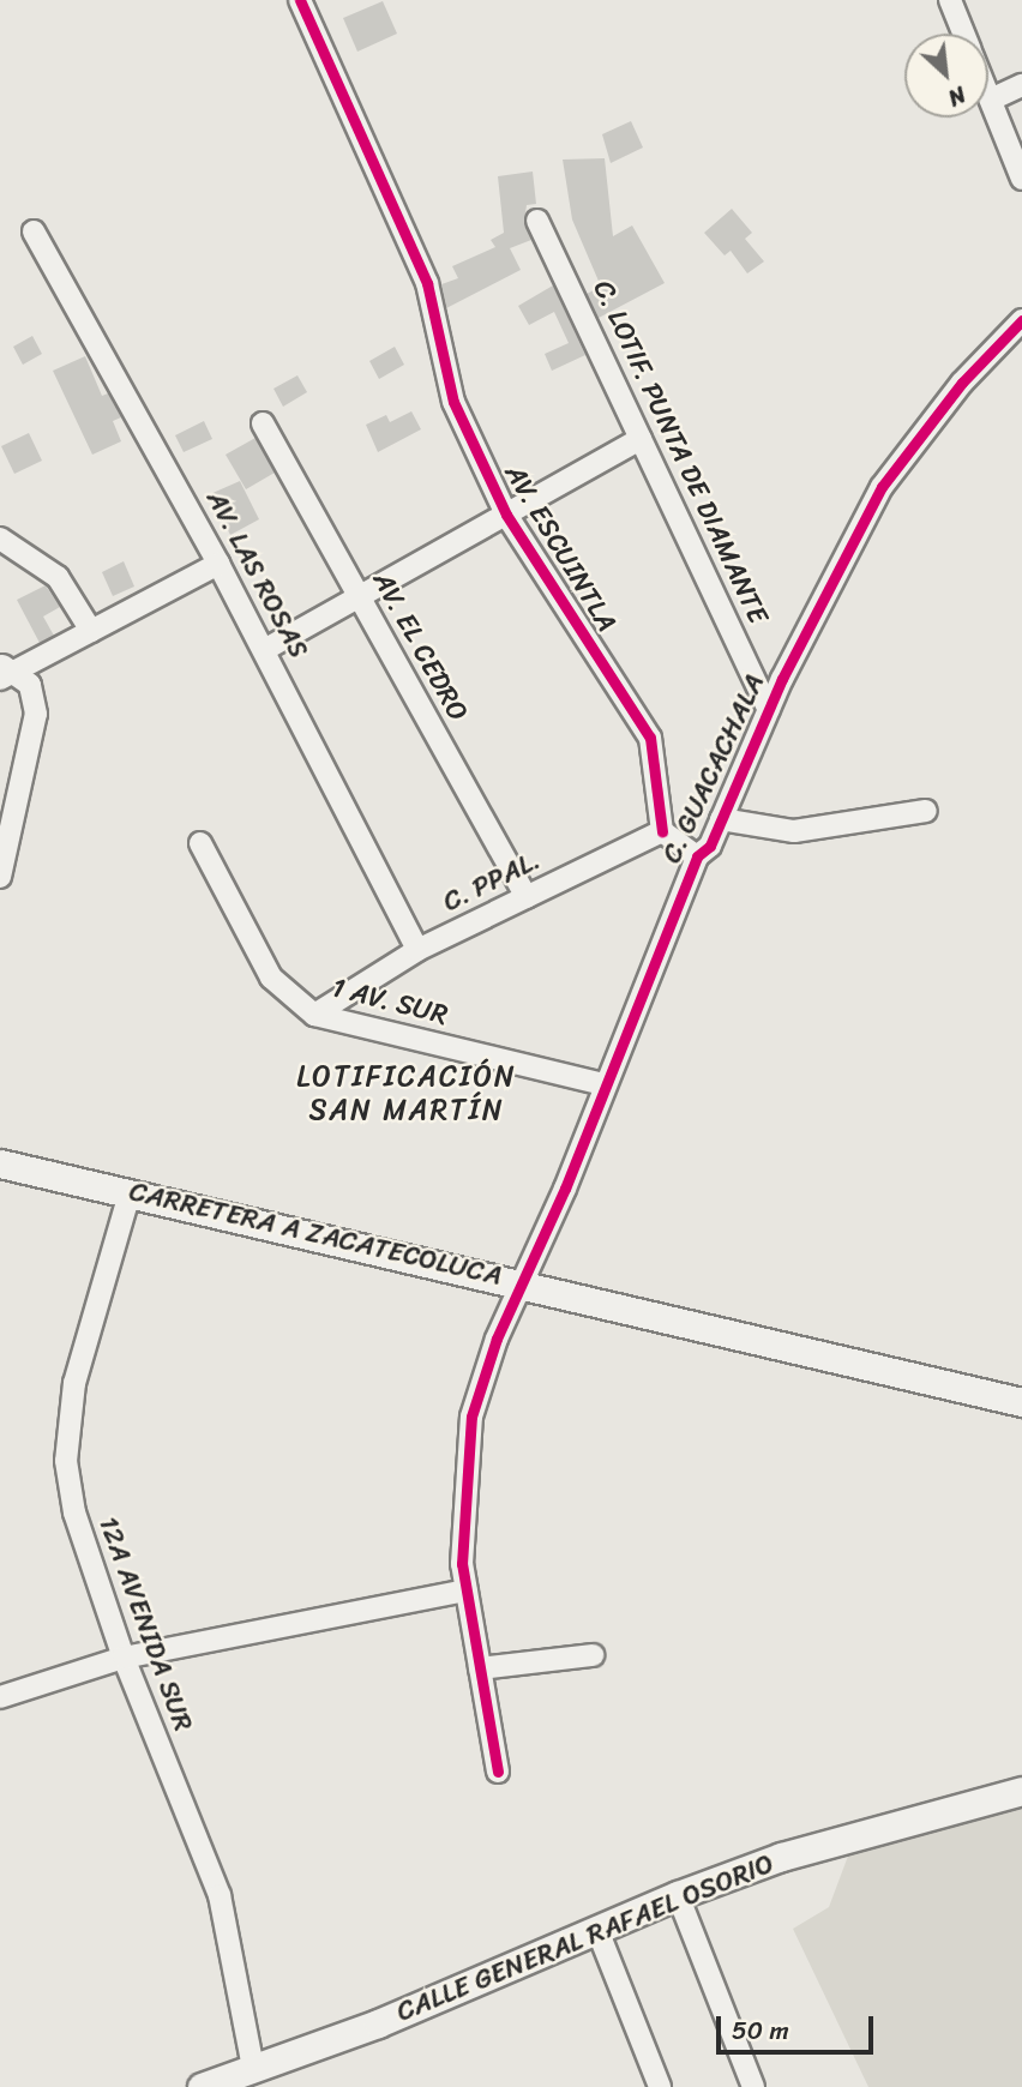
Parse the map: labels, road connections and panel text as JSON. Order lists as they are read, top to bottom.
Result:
{
  "streets": {
    "main road": ["CARRETERA A ZACATECOLUCA", "CALLE GENERAL RAFAEL OSORIO"],
    "street": [
      "C. LOTIF. PUNTA DE DIAMANTE",
      "AV. ESCUINTLA",
      "AV. LAS ROSAS",
      "AV. EL CEDRO",
      "C. GUACACHALA",
      "C. PPAL.",
      "1 AV. SUR",
      "12A AVENIDA SUR"
    ]
  },
  "crossings": [
    ["C. LOTIF. PUNTA DE DIAMANTE", "C. GUACACHALA"],
    ["AV. ESCUINTLA", "C. PPAL."],
    ["AV. LAS ROSAS", "C. PPAL."],
    ["AV. EL CEDRO", "C. PPAL."],
    ["C. GUACACHALA", "1 AV. SUR"],
    ["C. GUACACHALA", "CARRETERA A ZACATECOLUCA"],
    ["C. PPAL.", "1 AV. SUR"],
    ["CARRETERA A ZACATECOLUCA", "12A AVENIDA SUR"],
    ["12A AVENIDA SUR", "CALLE GENERAL RAFAEL OSORIO"]
  ],
  "districts": ["LOTIFICACIÓN SAN MARTÍN"],
  "scale_bar": "50 m",
  "north": "bottom right"
}
